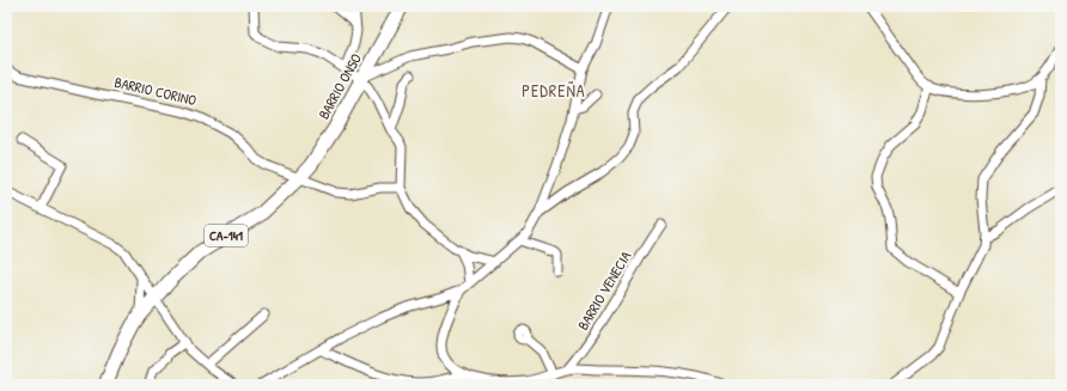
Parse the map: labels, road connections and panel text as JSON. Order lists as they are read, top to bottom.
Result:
{
  "streets": {
    "main road": ["BARRIO ONSO", "CA-141"],
    "street": ["BARRIO CORINO", "BARRIO VENECIA"]
  },
  "crossings": [
    ["BARRIO ONSO", "BARRIO CORINO"],
    ["BARRIO ONSO", "CA-141"],
    ["BARRIO CORINO", "CA-141"]
  ],
  "districts": ["PEDREÑA"]
}
